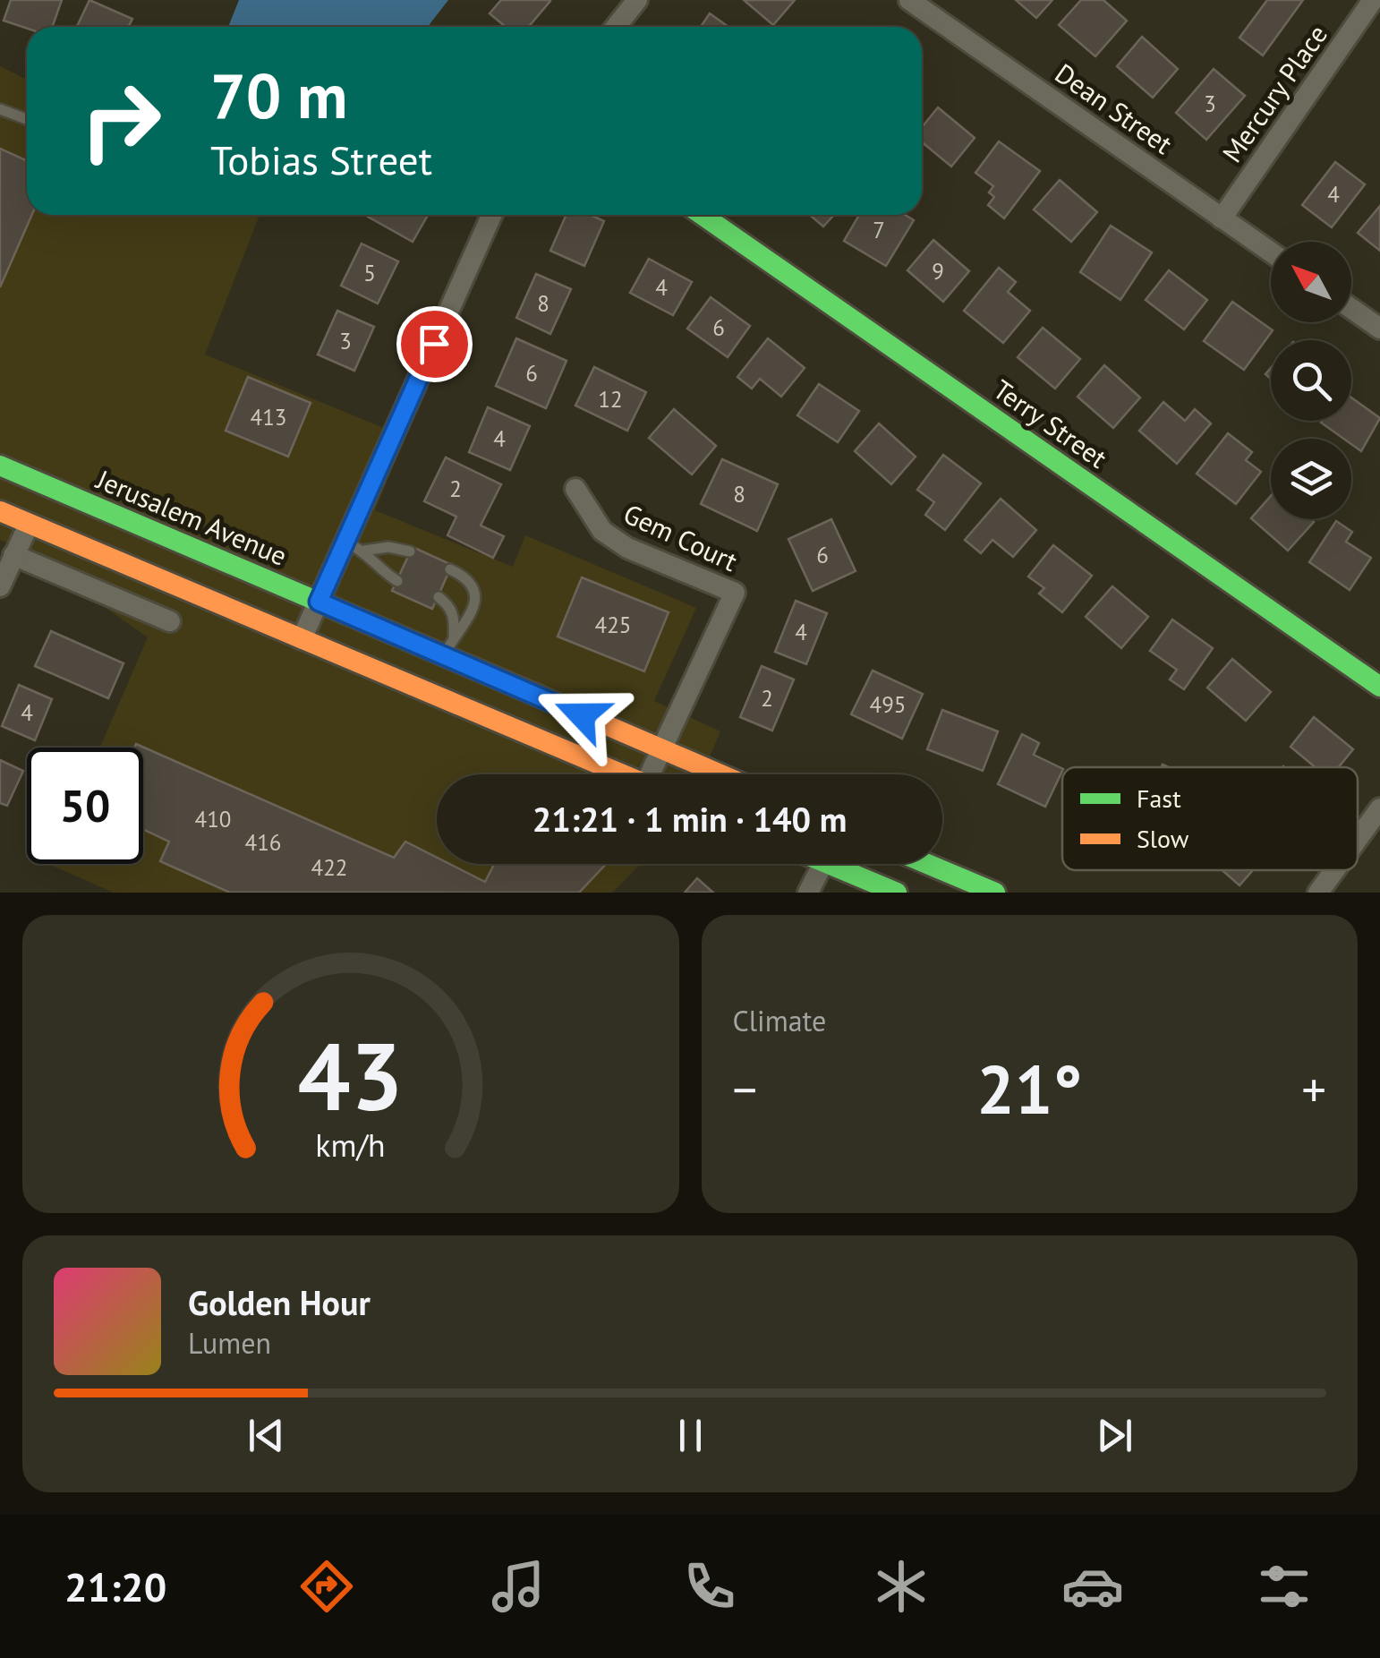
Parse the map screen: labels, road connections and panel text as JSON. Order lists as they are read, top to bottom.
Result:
{
  "streets": {
    "main road": ["Terry Street", "Jerusalem Avenue"],
    "street": ["Mercury Place", "Dean Street", "Gem Court"]
  },
  "crossings": [
    ["Mercury Place", "Dean Street"],
    ["Jerusalem Avenue", "Gem Court"]
  ],
  "house_numbers": [
    "3",
    "4",
    "7",
    "9",
    "5",
    "4",
    "8",
    "6",
    "3",
    "6",
    "12",
    "413",
    "4",
    "2",
    "8",
    "6",
    "425",
    "4",
    "2",
    "495",
    "4",
    "410",
    "416",
    "422"
  ],
  "legend": ["Fast", "Slow"],
  "north": "top left",
  "page": {
    "turn": ["70 m", "Tobias Street"],
    "limit": "50",
    "trip": "21:21 · 1 min · 140 m",
    "tile": "Climate",
    "heat": ["−", "21°", "+"],
    "song": ["Golden Hour", "Lumen"],
    "tabs": "21:20",
    "gauge": ["43", "km/h"]
  }
}
